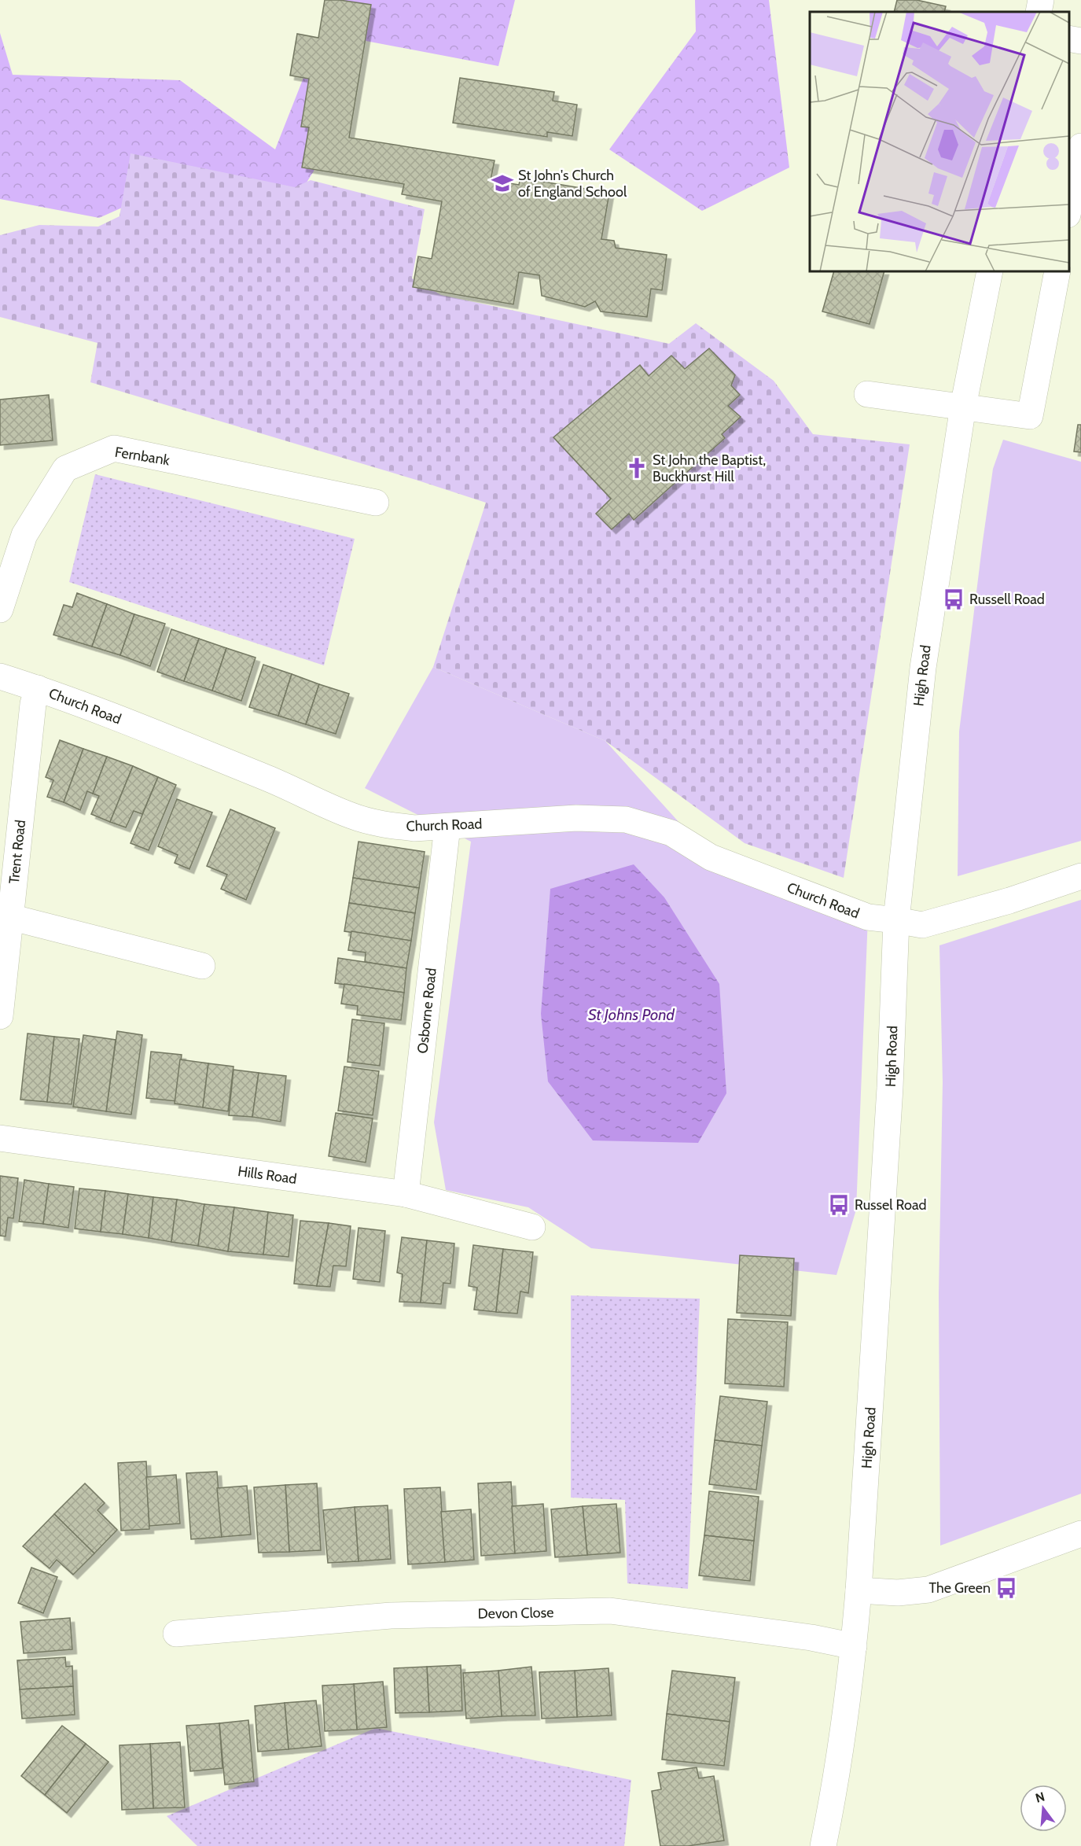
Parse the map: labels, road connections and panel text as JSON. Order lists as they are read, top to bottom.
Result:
{
  "streets": {
    "street": [
      "Fernbank",
      "High Road",
      "Church Road",
      "Trent Road",
      "Osborne Road",
      "Hills Road",
      "Devon Close"
    ]
  },
  "crossings": [
    ["High Road", "Church Road"],
    ["High Road", "Devon Close"],
    ["Church Road", "Trent Road"],
    ["Church Road", "Osborne Road"],
    ["Osborne Road", "Hills Road"]
  ],
  "water": ["St Johns Pond"],
  "places": {
    "school or university": ["St John's Church of England School"],
    "church": ["St John the Baptist, Buckhurst Hill"],
    "bus stop": ["Russell Road", "Russel Road", "The Green"]
  },
  "north": "top"
}
